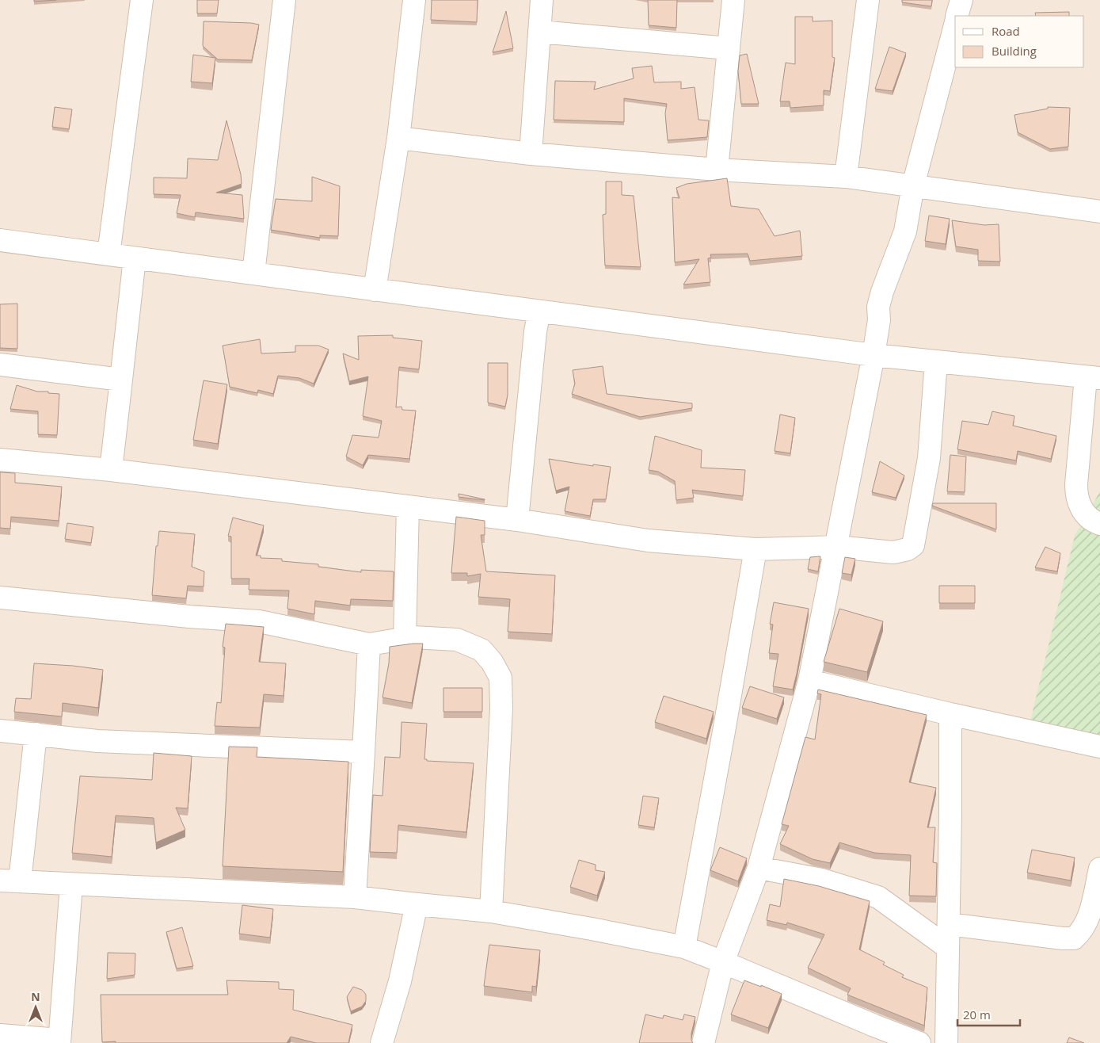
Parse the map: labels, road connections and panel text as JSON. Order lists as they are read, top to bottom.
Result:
{
  "legend": ["Road", "Building"],
  "scale_bar": "20 m",
  "north": "top"
}
